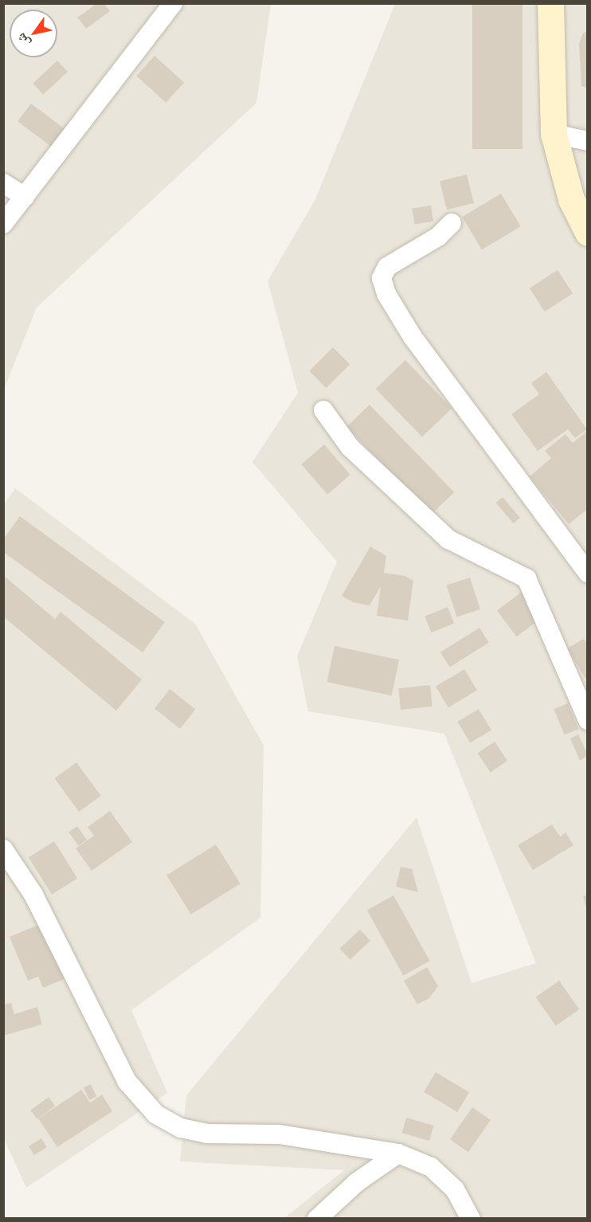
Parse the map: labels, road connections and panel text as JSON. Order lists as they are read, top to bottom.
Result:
{
  "north": "bottom left"
}
